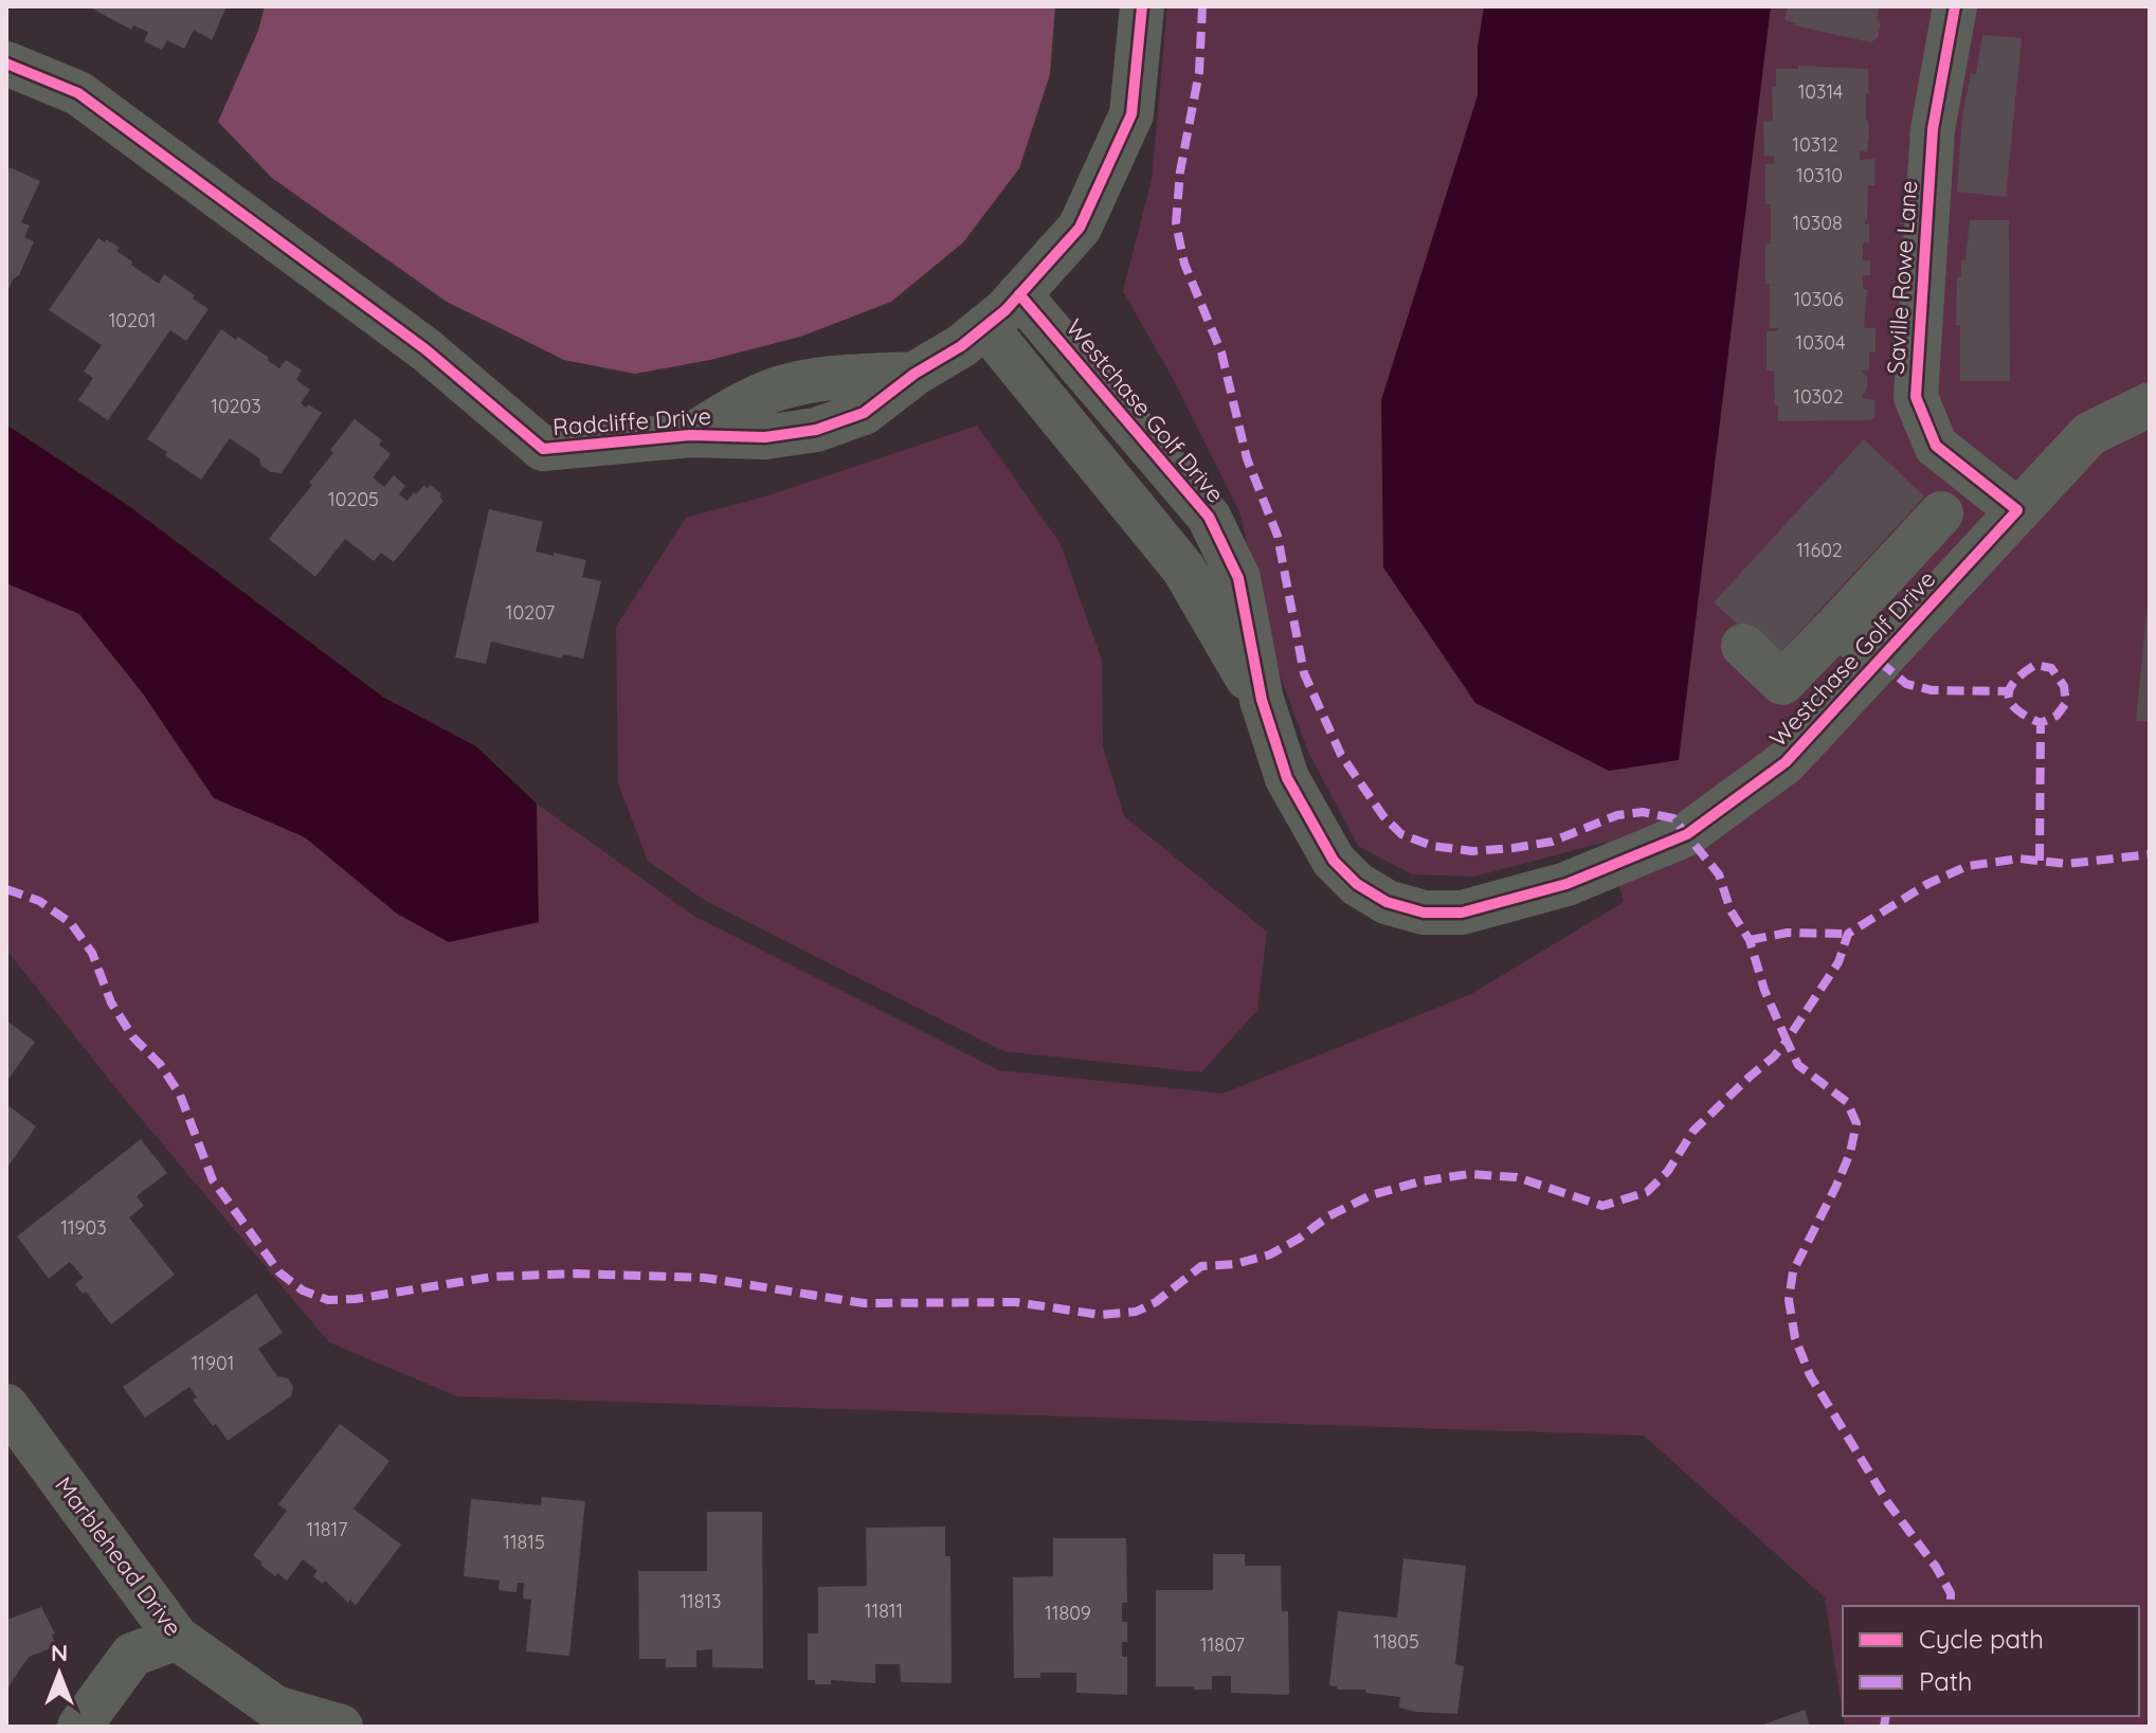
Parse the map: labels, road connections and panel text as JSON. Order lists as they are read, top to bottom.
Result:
{
  "streets": {
    "street": [
      "Saville Rowe Lane",
      "Westchase Golf Drive",
      "Radcliffe Drive",
      "Marblehead Drive"
    ]
  },
  "crossings": [
    ["Saville Rowe Lane", "Westchase Golf Drive"],
    ["Westchase Golf Drive", "Radcliffe Drive"]
  ],
  "house_numbers": [
    "10314",
    "10312",
    "10310",
    "10308",
    "10306",
    "10201",
    "10304",
    "10302",
    "10203",
    "10205",
    "11602",
    "10207",
    "11903",
    "11901",
    "11817",
    "11815",
    "11813",
    "11811",
    "11809",
    "11805",
    "11807"
  ],
  "legend": ["Cycle path", "Path"],
  "north": "top"
}
